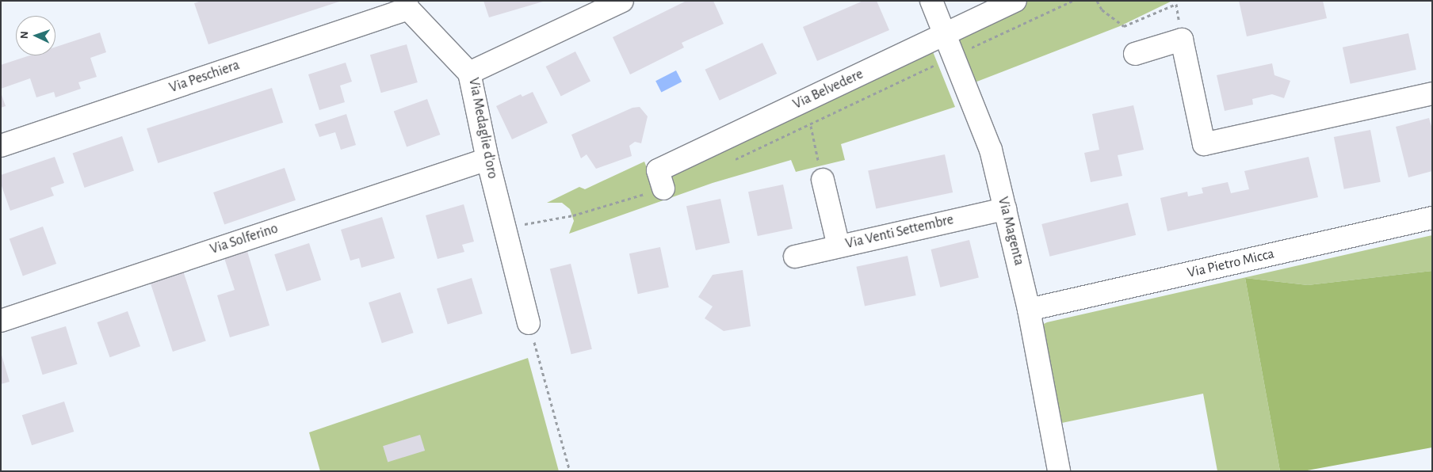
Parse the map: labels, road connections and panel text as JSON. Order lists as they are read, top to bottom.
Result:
{
  "streets": {
    "street": [
      "Via Peschiera",
      "Via Belvedere",
      "Via Medaglie d'oro",
      "Via Magenta",
      "Via Venti Settembre",
      "Via Solferino",
      "Via Pietro Micca"
    ]
  },
  "crossings": [
    ["Via Belvedere", "Via Magenta"],
    ["Via Medaglie d'oro", "Via Solferino"],
    ["Via Magenta", "Via Venti Settembre"],
    ["Via Magenta", "Via Pietro Micca"]
  ],
  "north": "left"
}
